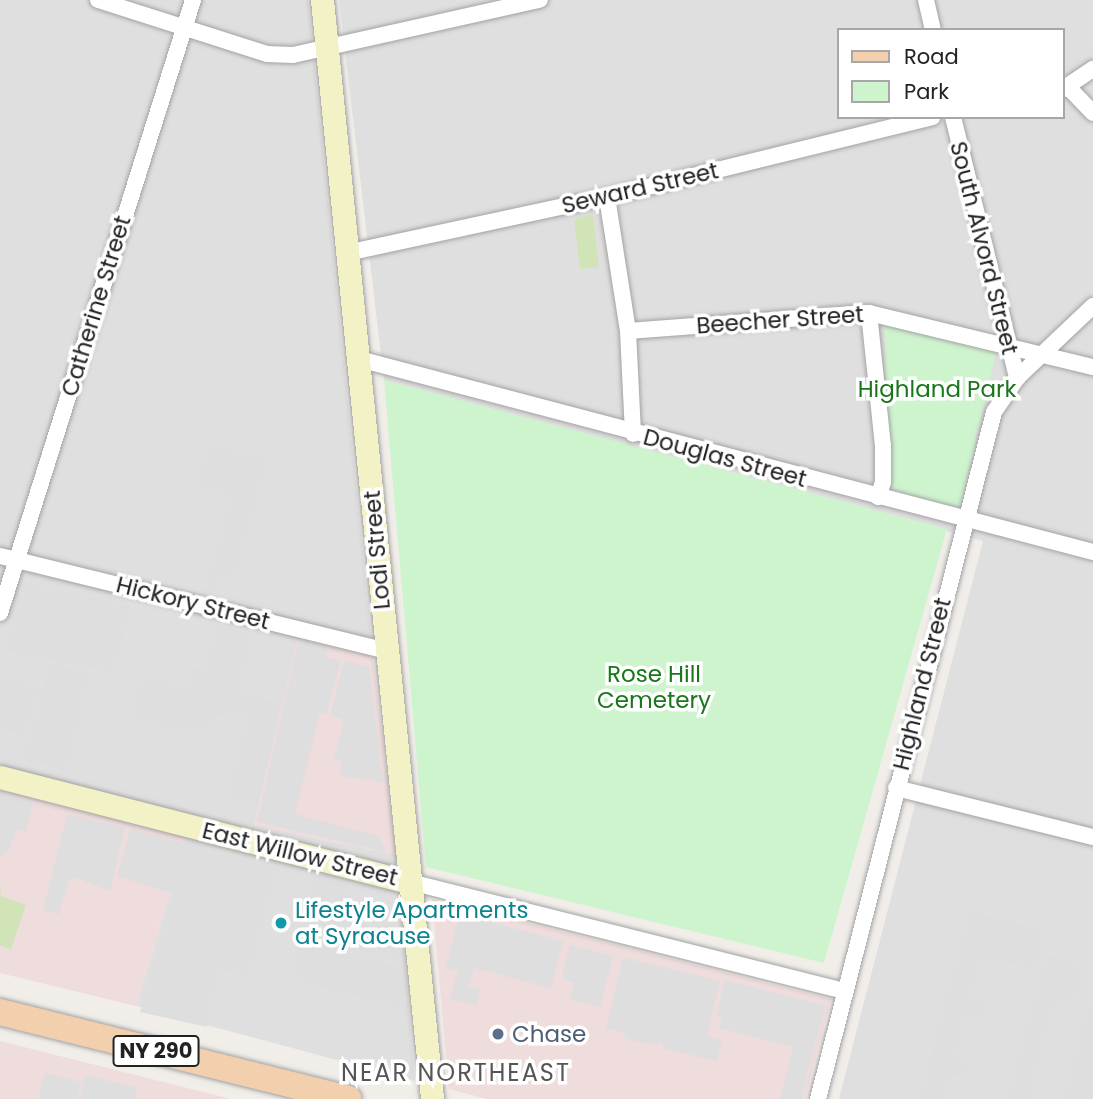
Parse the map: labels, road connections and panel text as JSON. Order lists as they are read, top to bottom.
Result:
{
  "streets": {
    "main road": ["NY 290"],
    "street": [
      "Seward Street",
      "South Alvord Street",
      "Catherine Street",
      "Beecher Street",
      "Douglas Street",
      "Lodi Street",
      "Hickory Street",
      "Highland Street",
      "East Willow Street"
    ]
  },
  "crossings": [
    ["Seward Street", "Lodi Street"],
    ["South Alvord Street", "Beecher Street"],
    ["South Alvord Street", "Highland Street"],
    ["Catherine Street", "Hickory Street"],
    ["Beecher Street", "Highland Street"],
    ["Douglas Street", "Lodi Street"],
    ["Douglas Street", "Highland Street"],
    ["Lodi Street", "Hickory Street"],
    ["Lodi Street", "East Willow Street"],
    ["Highland Street", "East Willow Street"]
  ],
  "districts": ["NEAR NORTHEAST"],
  "parks": ["Highland Park", "Rose Hill Cemetery"],
  "places": ["Lifestyle Apartments at Syracuse", "Chase"],
  "legend": ["Road", "Park"]
}
